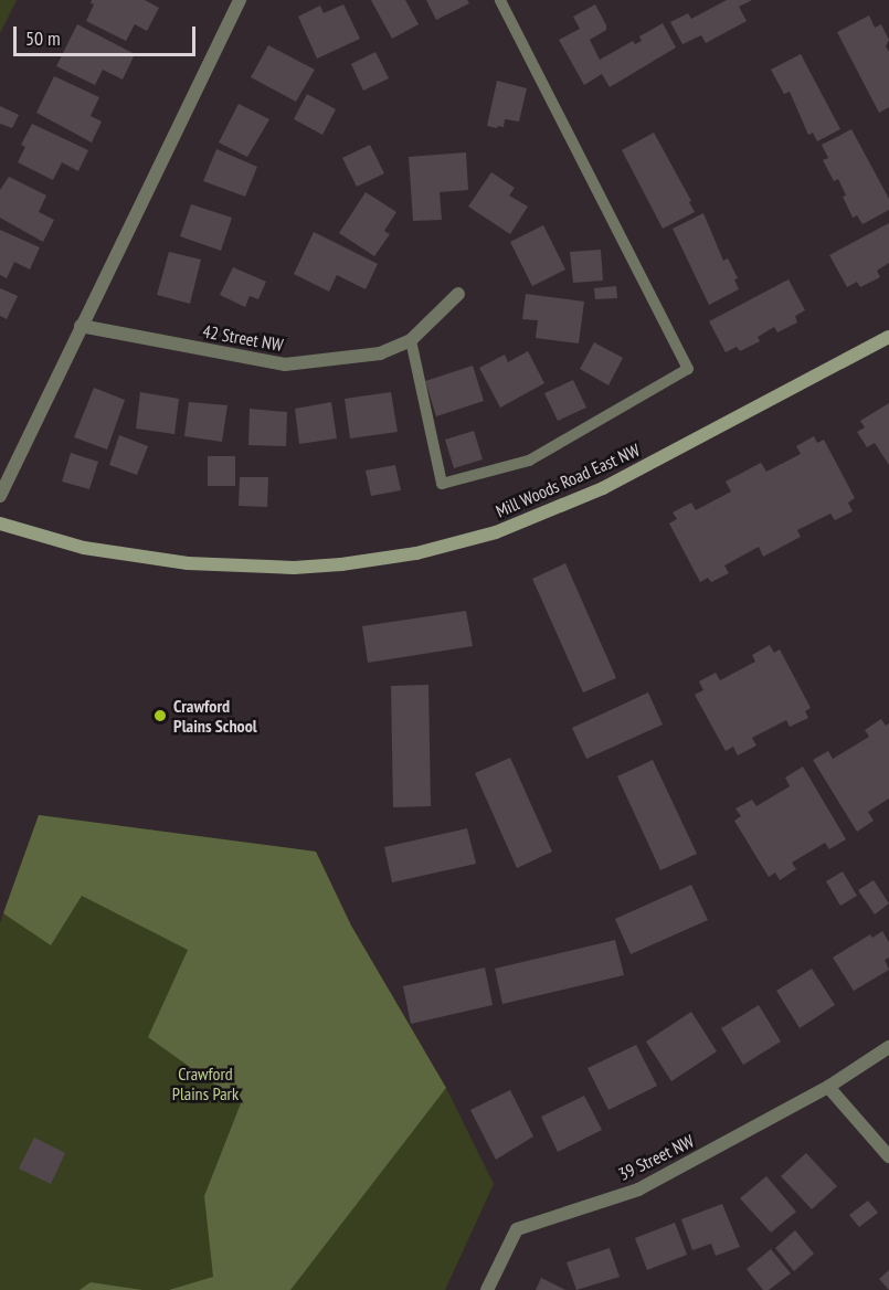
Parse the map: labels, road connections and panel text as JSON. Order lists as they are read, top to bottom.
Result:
{
  "streets": {
    "street": ["42 Street NW", "Mill Woods Road East NW", "39 Street NW"]
  },
  "parks": ["Crawford Plains Park"],
  "places": ["Crawford Plains School"],
  "scale_bar": "50 m"
}
